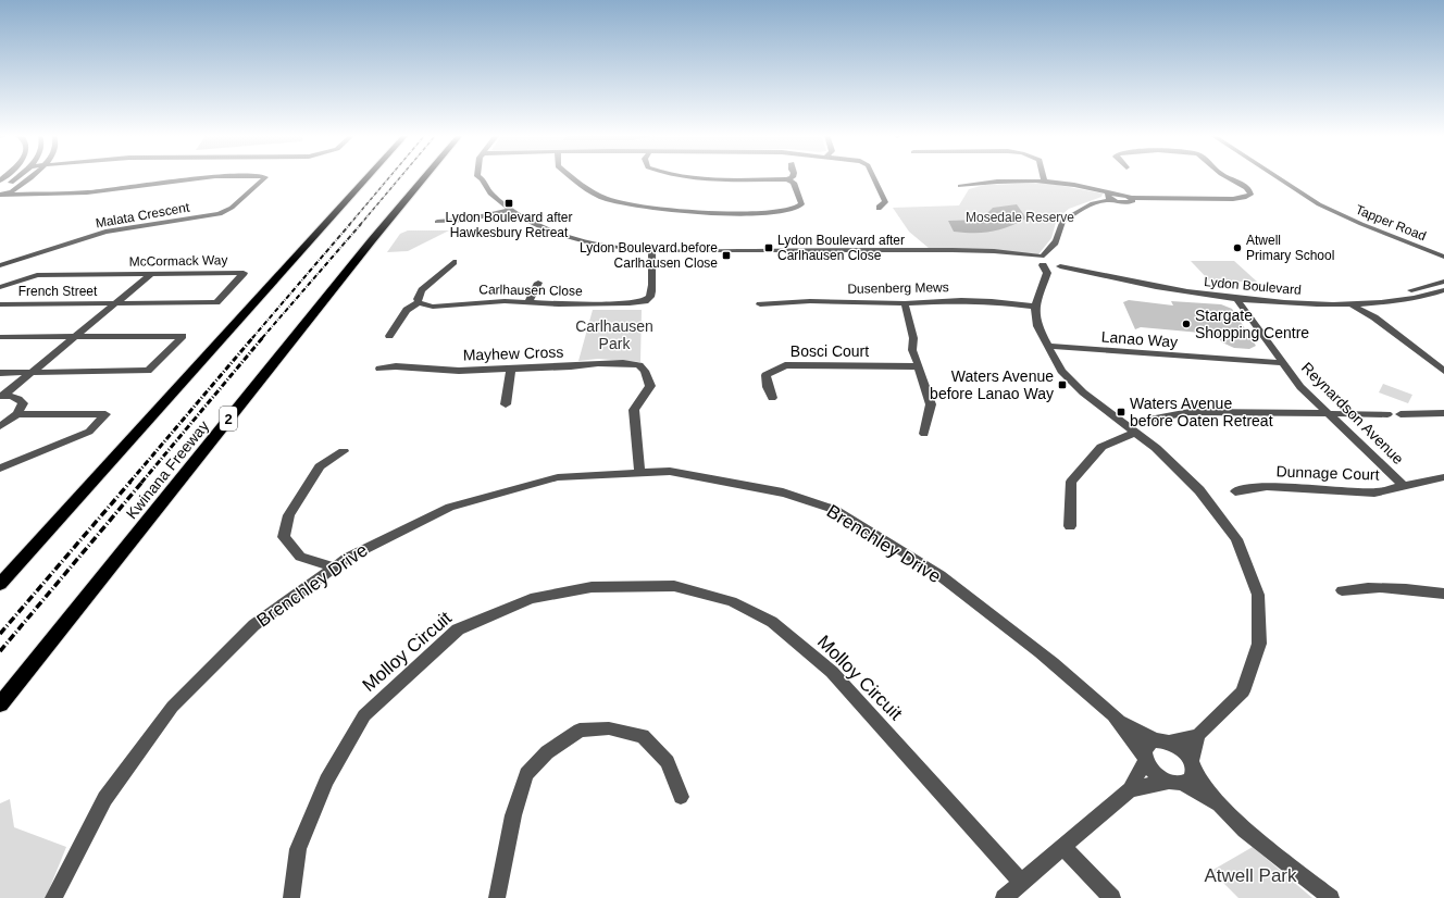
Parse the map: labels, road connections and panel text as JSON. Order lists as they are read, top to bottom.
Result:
{
  "streets": {
    "highway": ["2", "Kwinana Freeway"],
    "street": [
      "Malata Crescent",
      "Tapper Road",
      "McCormack Way",
      "Lydon Boulevard",
      "Dusenberg Mews",
      "Carlhausen Close",
      "French Street",
      "Lanao Way",
      "Bosci Court",
      "Mayhew Cross",
      "Reynardson Avenue",
      "Dunnage Court",
      "Brenchley Drive",
      "Molloy Circuit"
    ]
  },
  "crossings": [
    ["McCormack Way", "French Street"],
    ["Lydon Boulevard", "Carlhausen Close"],
    ["Lydon Boulevard", "Reynardson Avenue"],
    ["Lanao Way", "Reynardson Avenue"],
    ["Mayhew Cross", "Brenchley Drive"],
    ["Reynardson Avenue", "Dunnage Court"]
  ],
  "parks": ["Mosedale Reserve", "Carlhausen Park", "Atwell Park"],
  "places": {
    "transit": [
      "Lydon Boulevard after Hawkesbury Retreat",
      "Lydon Boulevard after Carlhausen Close",
      "Lydon Boulevard before Carlhausen Close",
      "Waters Avenue before Lanao Way",
      "Waters Avenue before Oaten Retreat"
    ],
    "other": ["Atwell Primary School", "Stargate Shopping Centre"]
  }
}
